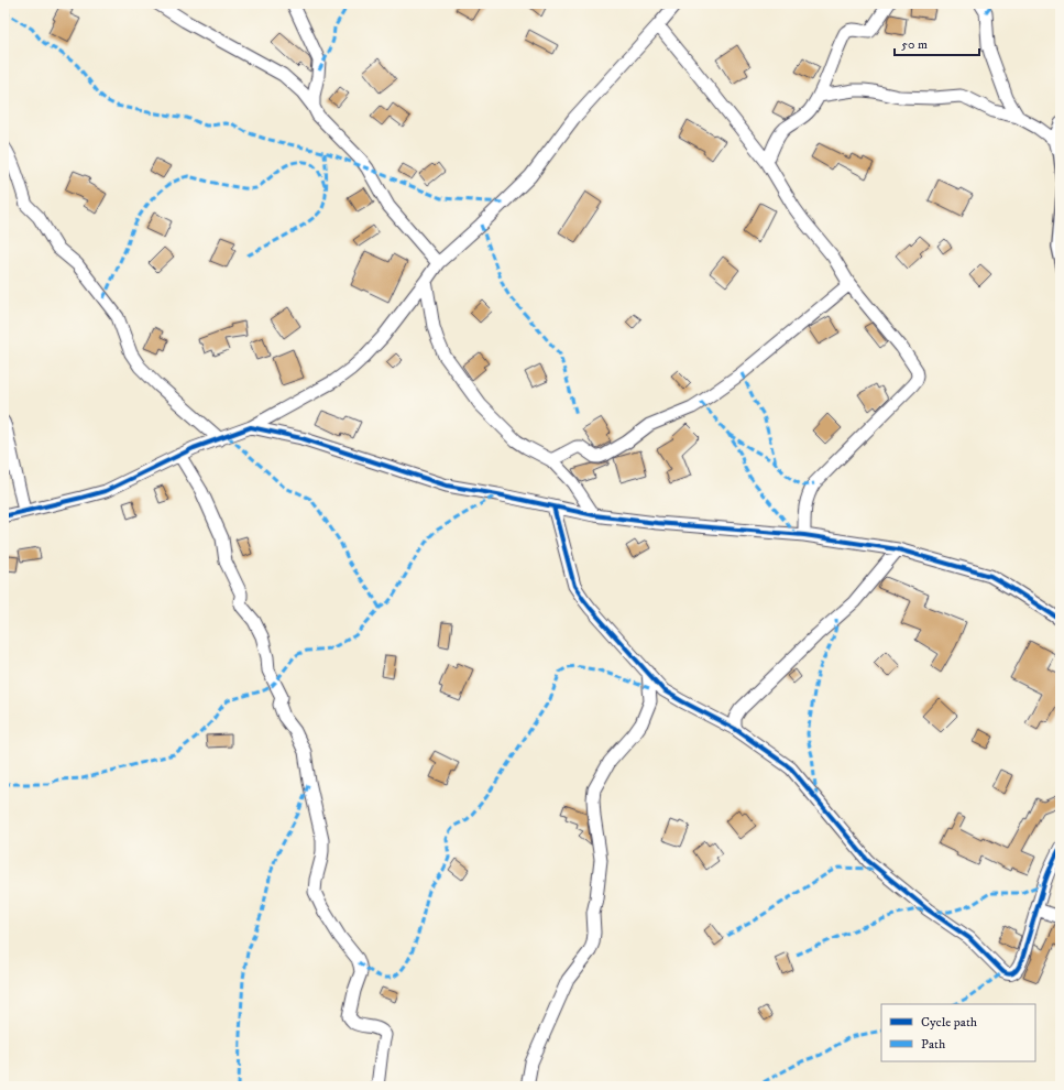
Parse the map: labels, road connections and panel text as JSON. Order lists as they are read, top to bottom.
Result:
{
  "legend": ["Cycle path", "Path"],
  "scale_bar": "50 m"
}
